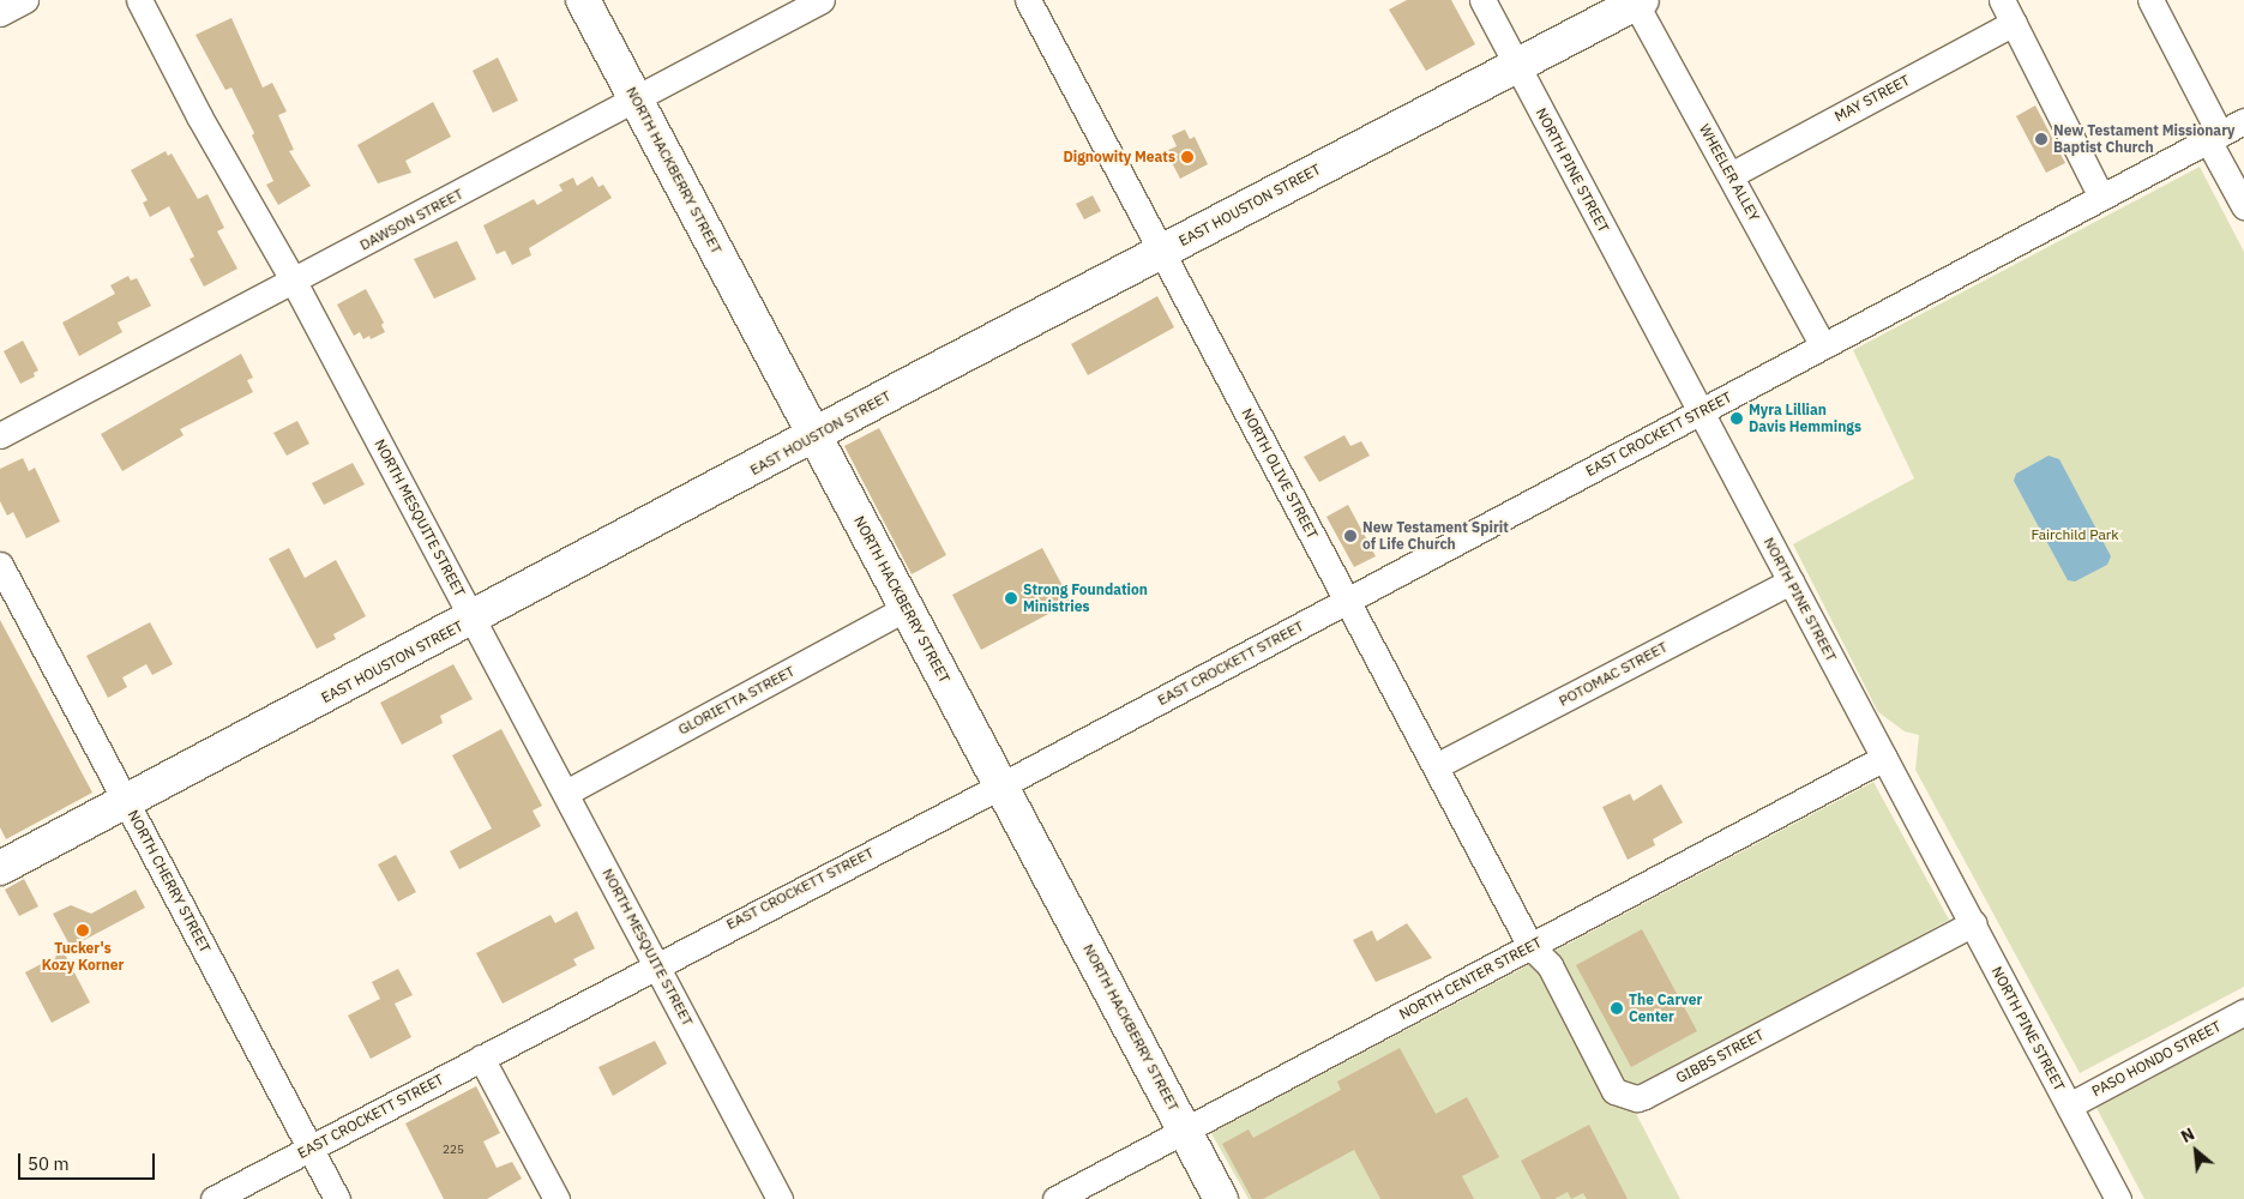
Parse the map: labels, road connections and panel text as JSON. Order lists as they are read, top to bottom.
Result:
{
  "streets": {
    "main road": ["NORTH HACKBERRY STREET", "EAST HOUSTON STREET"],
    "street": [
      "MAY STREET",
      "NORTH PINE STREET",
      "WHEELER ALLEY",
      "DAWSON STREET",
      "EAST CROCKETT STREET",
      "NORTH OLIVE STREET",
      "NORTH MESQUITE STREET",
      "POTOMAC STREET",
      "GLORIETTA STREET",
      "NORTH CHERRY STREET",
      "NORTH CENTER STREET",
      "GIBBS STREET",
      "PASO HONDO STREET"
    ]
  },
  "crossings": [
    ["MAY STREET", "WHEELER ALLEY"],
    ["NORTH HACKBERRY STREET", "EAST HOUSTON STREET"],
    ["NORTH HACKBERRY STREET", "DAWSON STREET"],
    ["NORTH HACKBERRY STREET", "EAST CROCKETT STREET"],
    ["NORTH HACKBERRY STREET", "GLORIETTA STREET"],
    ["NORTH HACKBERRY STREET", "NORTH CENTER STREET"],
    ["NORTH PINE STREET", "EAST HOUSTON STREET"],
    ["NORTH PINE STREET", "EAST CROCKETT STREET"],
    ["NORTH PINE STREET", "POTOMAC STREET"],
    ["NORTH PINE STREET", "NORTH CENTER STREET"],
    ["NORTH PINE STREET", "GIBBS STREET"],
    ["NORTH PINE STREET", "PASO HONDO STREET"],
    ["WHEELER ALLEY", "EAST HOUSTON STREET"],
    ["WHEELER ALLEY", "EAST CROCKETT STREET"],
    ["EAST HOUSTON STREET", "NORTH OLIVE STREET"],
    ["EAST HOUSTON STREET", "NORTH MESQUITE STREET"],
    ["EAST HOUSTON STREET", "NORTH CHERRY STREET"],
    ["DAWSON STREET", "NORTH MESQUITE STREET"],
    ["EAST CROCKETT STREET", "NORTH OLIVE STREET"],
    ["EAST CROCKETT STREET", "NORTH MESQUITE STREET"],
    ["EAST CROCKETT STREET", "NORTH CHERRY STREET"],
    ["NORTH OLIVE STREET", "POTOMAC STREET"],
    ["NORTH OLIVE STREET", "NORTH CENTER STREET"],
    ["NORTH OLIVE STREET", "GIBBS STREET"],
    ["NORTH MESQUITE STREET", "GLORIETTA STREET"],
    ["NORTH CENTER STREET", "GIBBS STREET"]
  ],
  "parks": ["Fairchild Park"],
  "places": [
    "New Testament Missionary Baptist Church",
    "Dignowity Meats",
    "Myra Lillian Davis Hemmings",
    "New Testament Spirit of Life Church",
    "Strong Foundation Ministries",
    "Tucker's Kozy Korner",
    "The Carver Center"
  ],
  "house_numbers": ["225"],
  "scale_bar": "50 m",
  "north": "top left"
}
